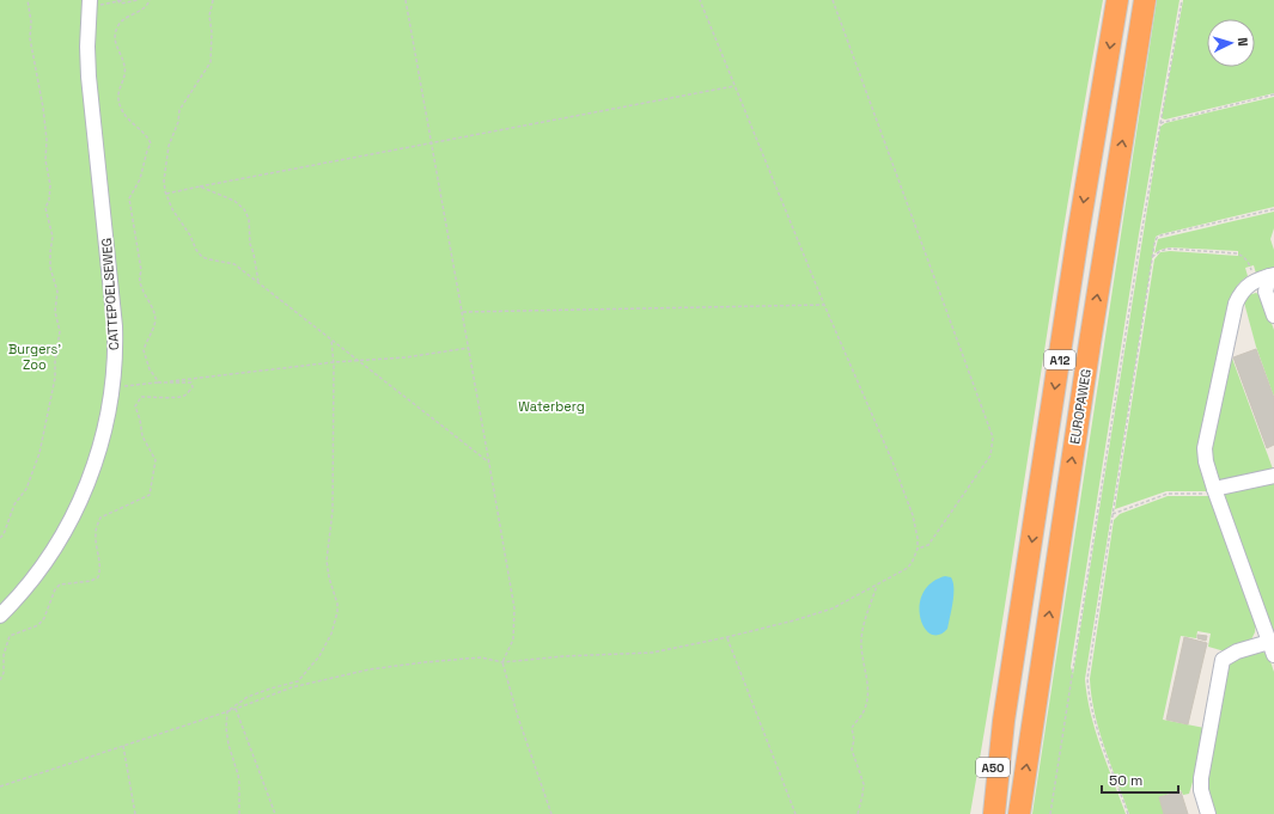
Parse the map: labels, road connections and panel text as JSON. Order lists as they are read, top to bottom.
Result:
{
  "streets": {
    "highway": ["A12", "EUROPAWEG", "A50"],
    "street": ["CATTEPOELSEWEG"]
  },
  "crossings": [
    ["EUROPAWEG", "A50"]
  ],
  "parks": ["Burgers' Zoo", "Waterberg"],
  "scale_bar": "50 m",
  "north": "right"
}
